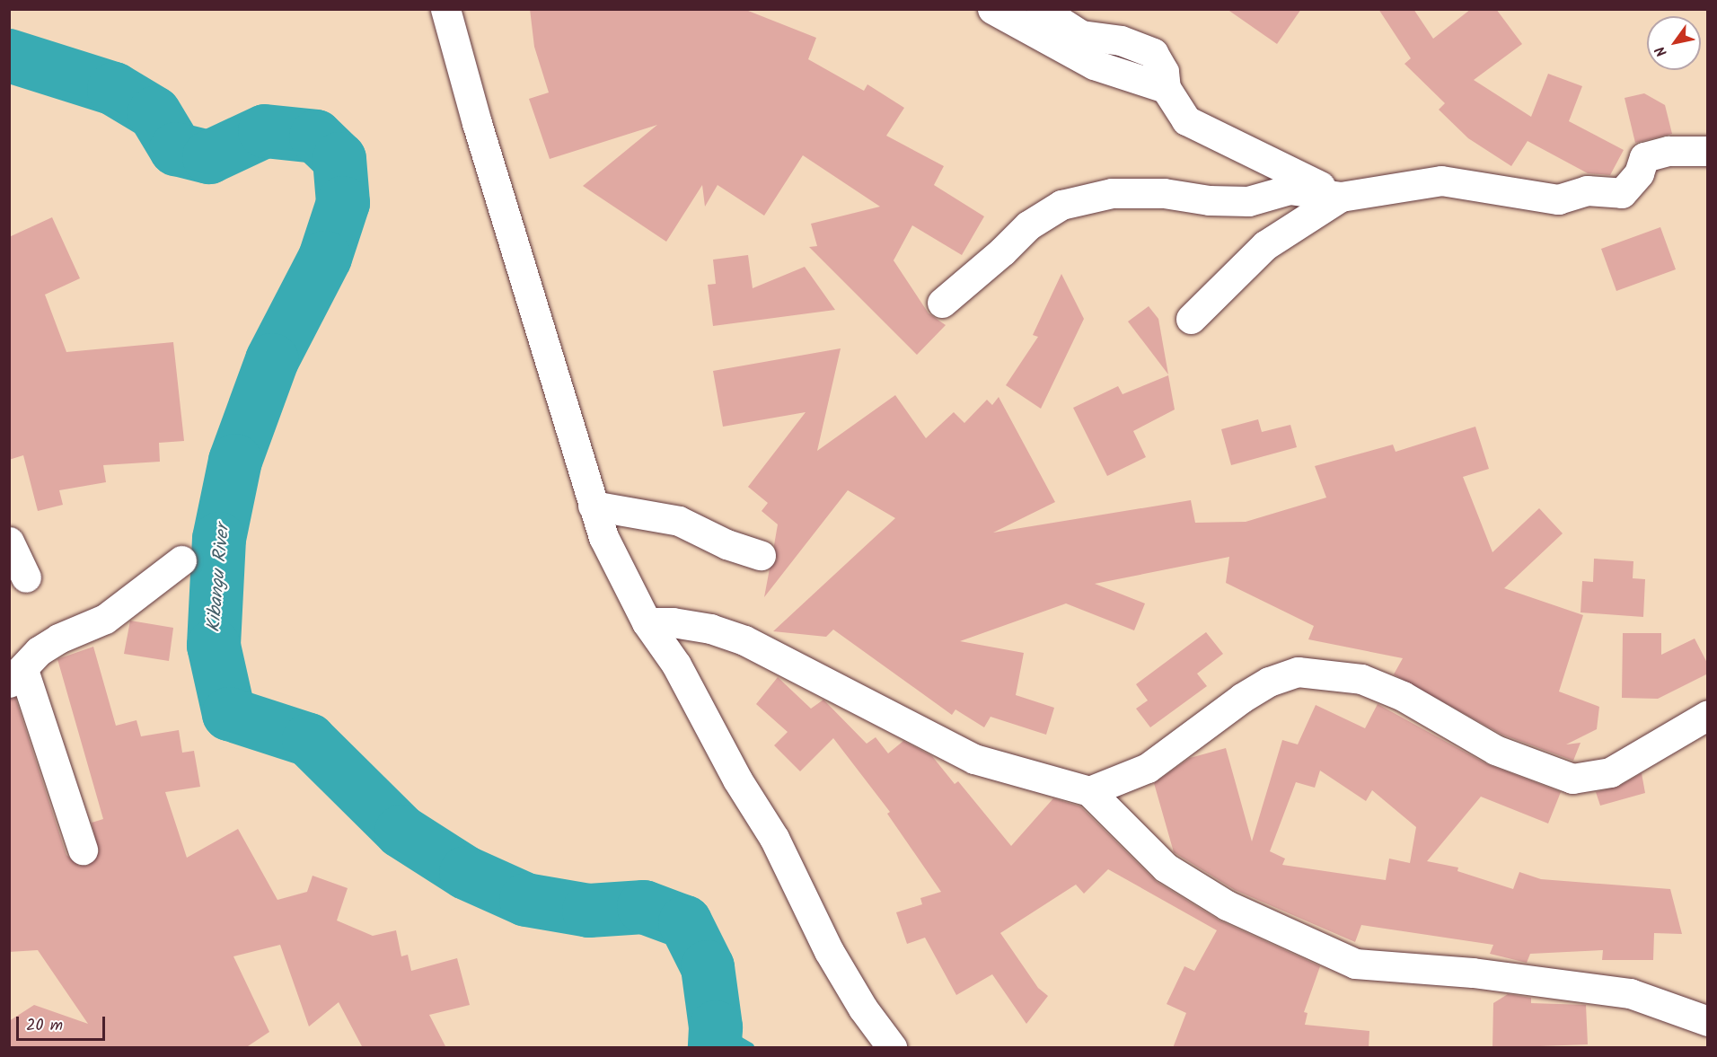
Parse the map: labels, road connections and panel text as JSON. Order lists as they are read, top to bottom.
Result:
{
  "water": ["Kibangu River"],
  "scale_bar": "20 m",
  "north": "bottom left"
}
